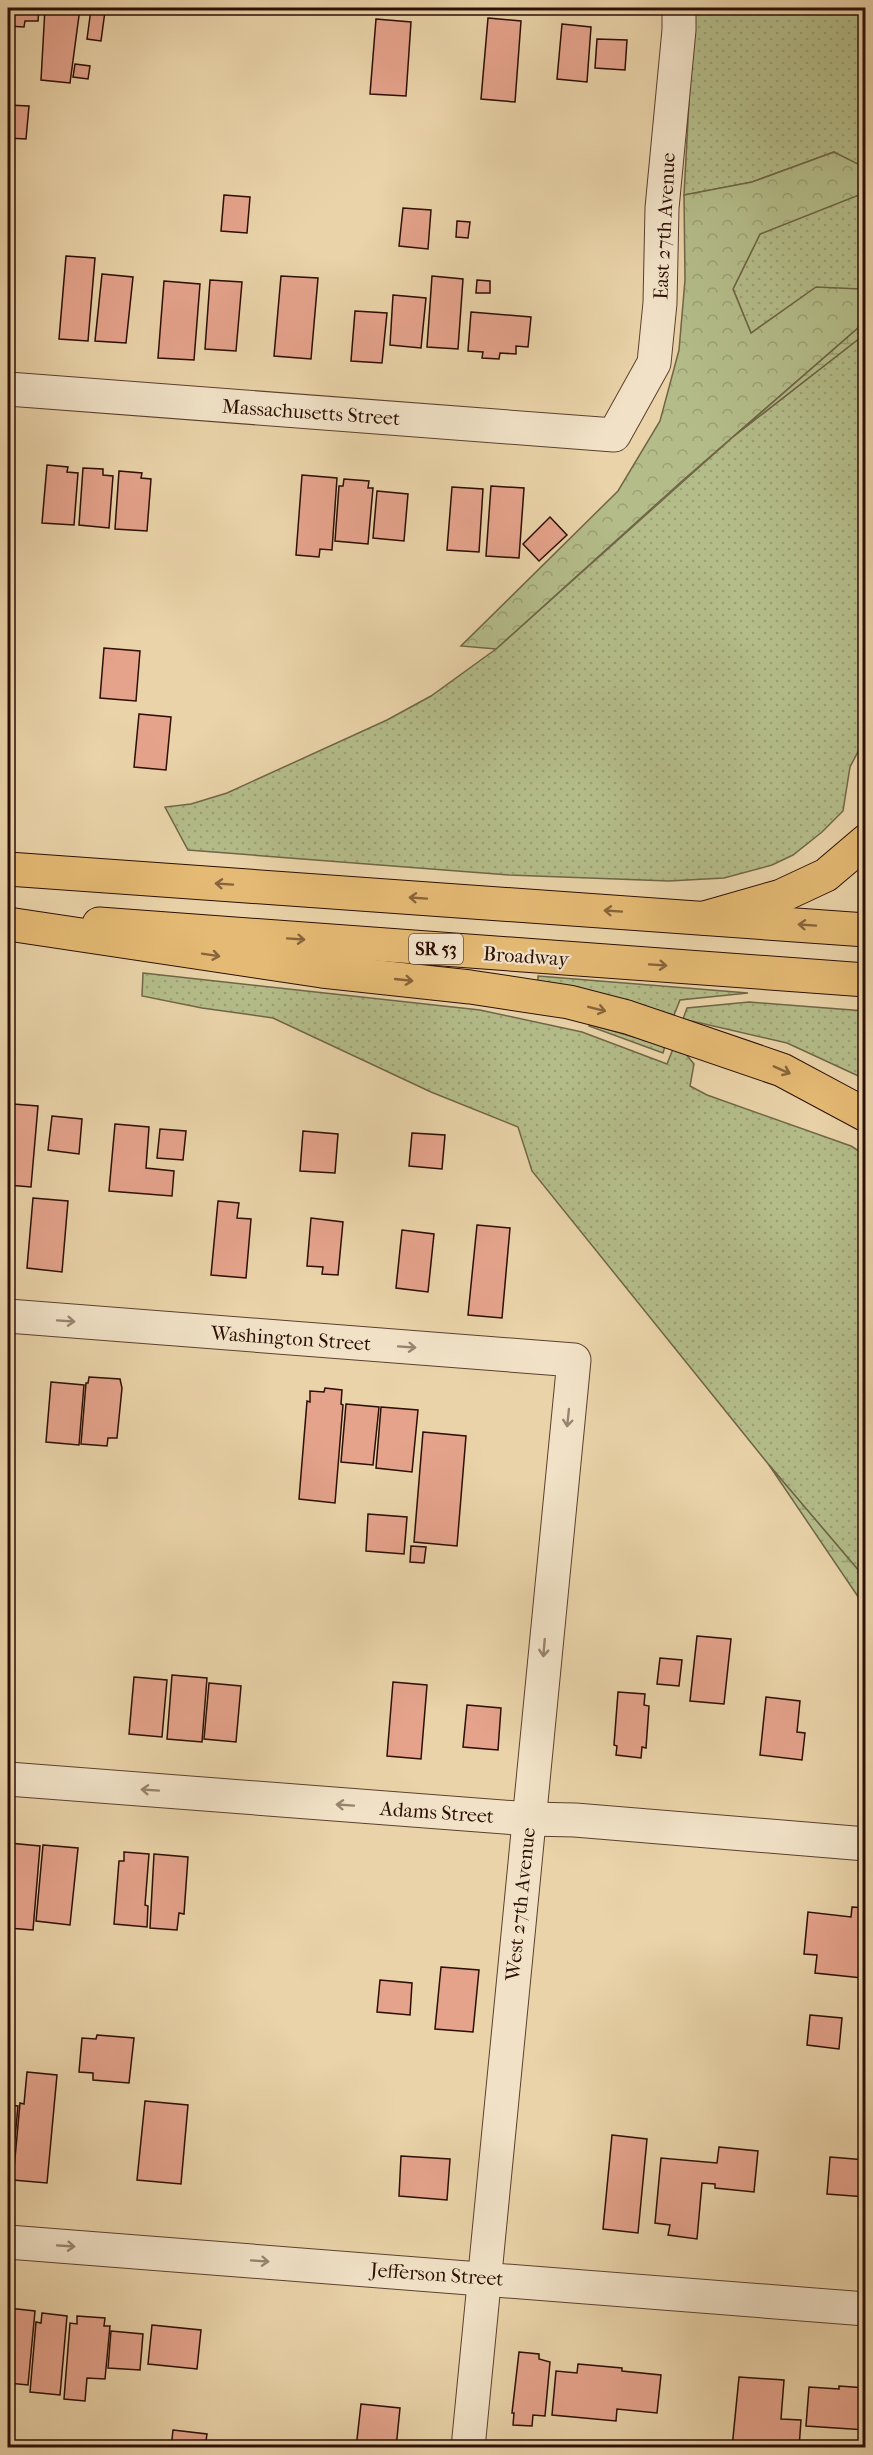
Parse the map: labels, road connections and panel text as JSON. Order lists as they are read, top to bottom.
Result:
{
  "streets": {
    "main road": ["SR 53", "Broadway"],
    "street": [
      "East 27th Avenue",
      "Massachusetts Street",
      "Washington Street",
      "Adams Street",
      "West 27th Avenue",
      "Jefferson Street"
    ]
  },
  "crossings": [
    ["East 27th Avenue", "Massachusetts Street"],
    ["Washington Street", "West 27th Avenue"],
    ["Adams Street", "West 27th Avenue"],
    ["West 27th Avenue", "Jefferson Street"]
  ],
  "one_way": [
    "Washington Street",
    "Adams Street",
    "West 27th Avenue",
    "Jefferson Street"
  ]
}
